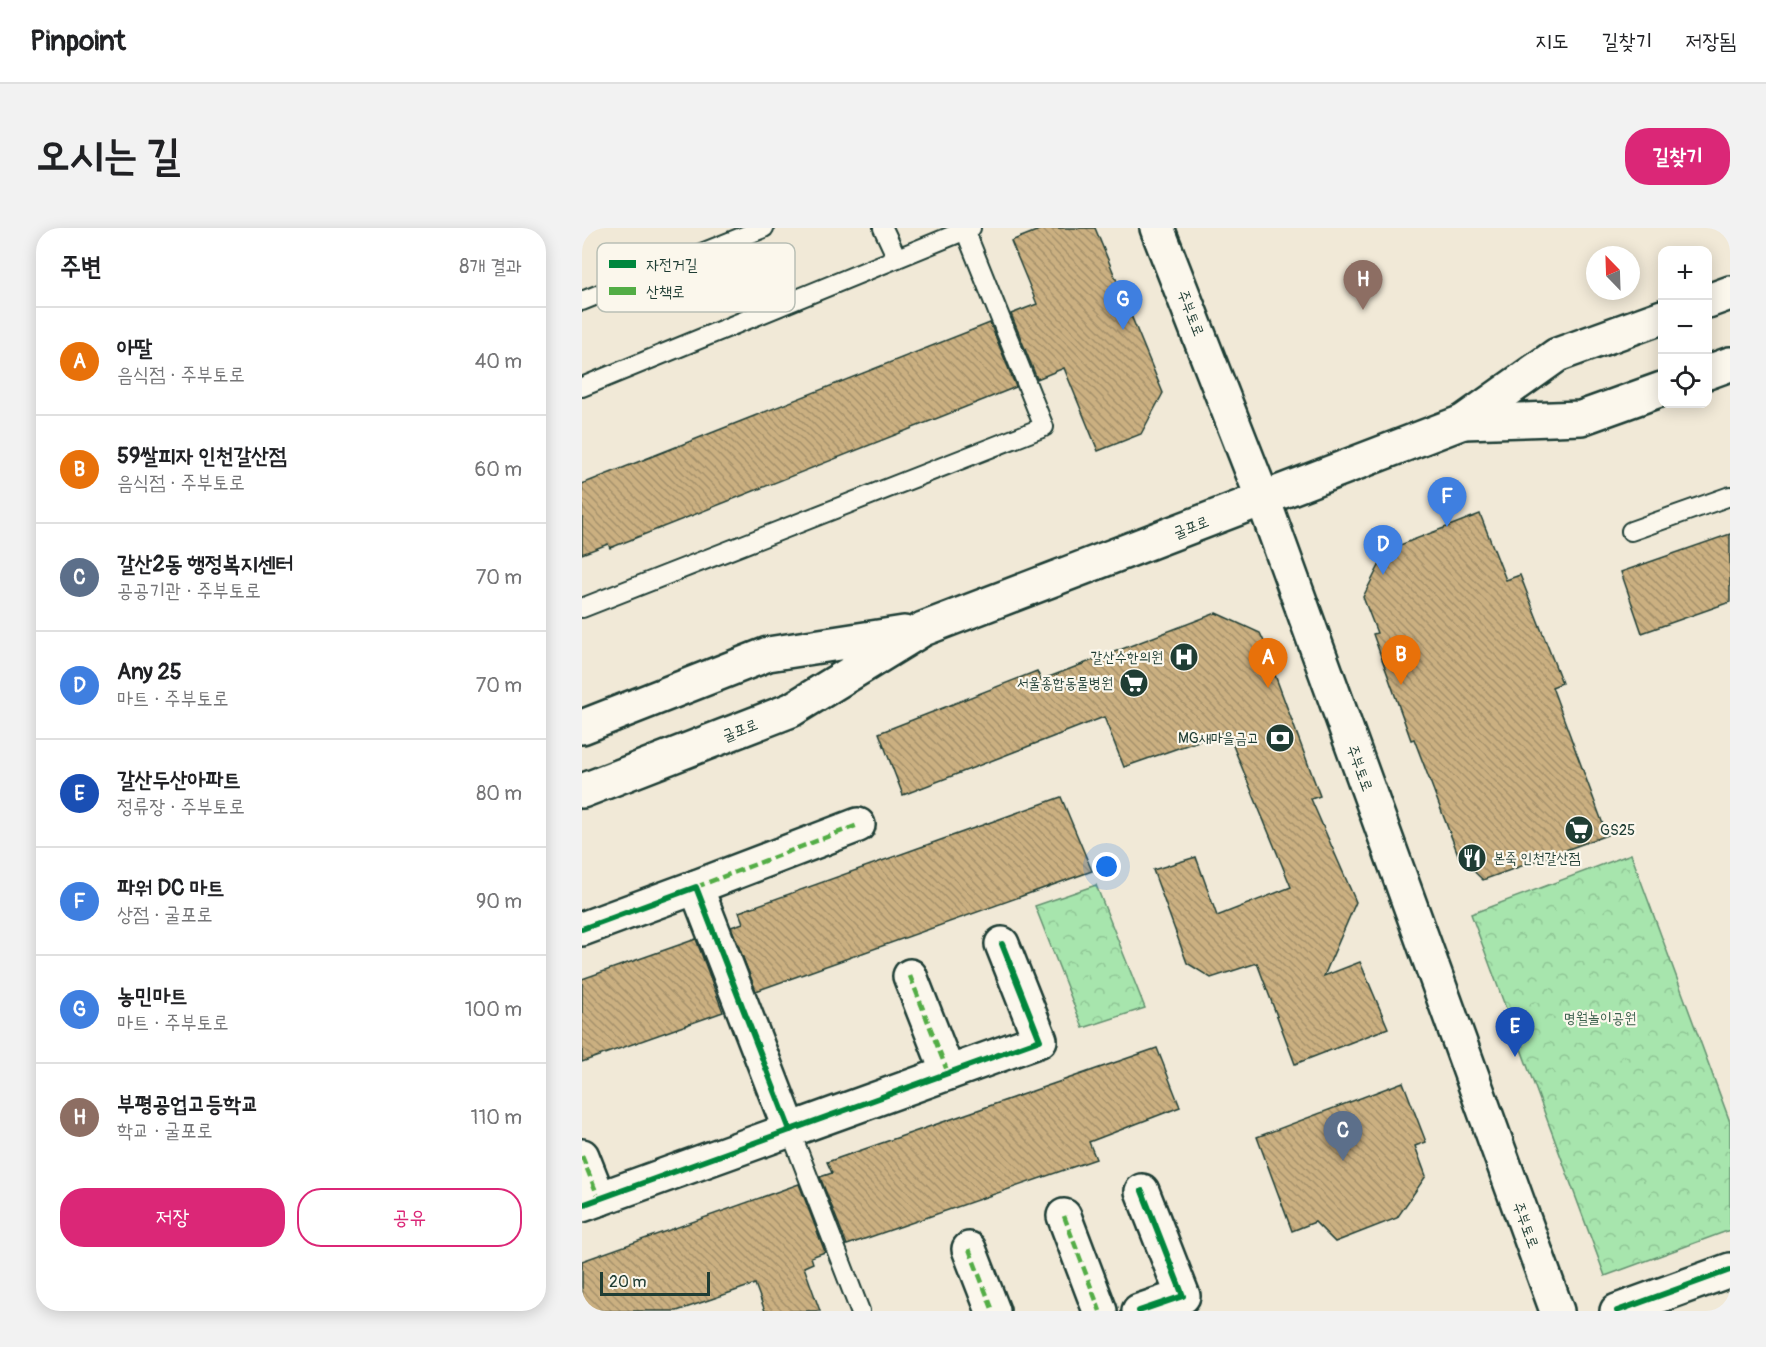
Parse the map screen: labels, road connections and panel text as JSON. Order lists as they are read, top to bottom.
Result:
{
  "streets": {
    "main road": ["주부토로", "굴포로"]
  },
  "crossings": [
    ["주부토로", "굴포로"]
  ],
  "parks": ["명월놀이공원"],
  "places": {
    "hospital": ["갈산수한의원"],
    "supermarket": ["서울종합동물병원", "GS25"],
    "bank": ["MG새마을금고"],
    "restaurant": ["본죽 인천갈산점"]
  },
  "legend": ["자전거길", "산책로"],
  "scale_bar": "20 m",
  "north": "top left",
  "page": {
    "header": "Pinpoint",
    "nav": ["지도", "길찾기", "저장됨"],
    "buttons": [
      "길찾기",
      ["저장", "공유"]
    ],
    "title": "오시는 길",
    "heading": ["주변", "8개 결과"],
    "map_buttons": ["+", "−"],
    "pins": [
      "H",
      "G",
      "F",
      "D",
      "B",
      "A",
      "E",
      "C"
    ],
    "list": [
      {
        "mark": "A",
        "name": "아딸",
        "note": "음식점 · 주부토로",
        "value": "40 m"
      },
      {
        "mark": "B",
        "name": "59쌀피자 인천갈산점",
        "note": "음식점 · 주부토로",
        "value": "60 m"
      },
      {
        "mark": "C",
        "name": "갈산2동 행정복지센터",
        "note": "공공기관 · 주부토로",
        "value": "70 m"
      },
      {
        "mark": "D",
        "name": "Any 25",
        "note": "마트 · 주부토로",
        "value": "70 m"
      },
      {
        "mark": "E",
        "name": "갈산두산아파트",
        "note": "정류장 · 주부토로",
        "value": "80 m"
      },
      {
        "mark": "F",
        "name": "파워 DC 마트",
        "note": "상점 · 굴포로",
        "value": "90 m"
      },
      {
        "mark": "G",
        "name": "농민마트",
        "note": "마트 · 주부토로",
        "value": "100 m"
      },
      {
        "mark": "H",
        "name": "부평공업고등학교",
        "note": "학교 · 굴포로",
        "value": "110 m"
      }
    ],
    "scale": "20 m"
  }
}
